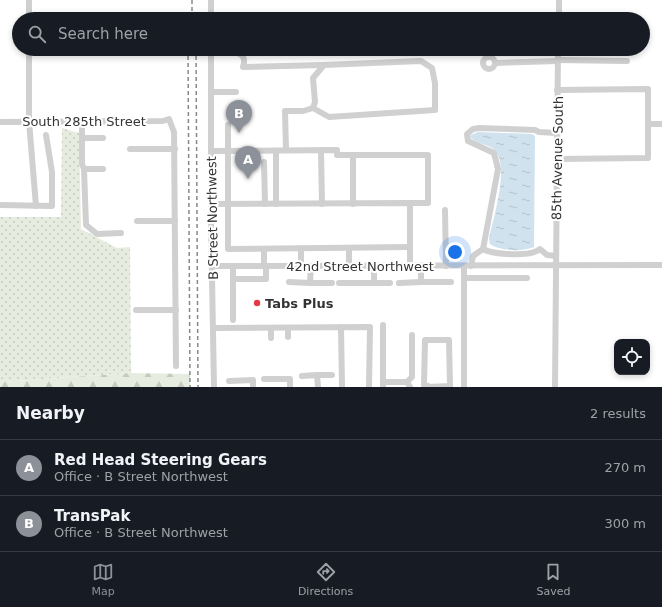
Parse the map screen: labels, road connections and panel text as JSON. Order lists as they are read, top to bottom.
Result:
{
  "streets": {
    "street": [
      "South 285th Street",
      "85th Avenue South",
      "B Street Northwest",
      "42nd Street Northwest"
    ]
  },
  "crossings": [
    ["85th Avenue South", "42nd Street Northwest"],
    ["B Street Northwest", "42nd Street Northwest"]
  ],
  "places": ["Tabs Plus"],
  "page": {
    "search": "Search here",
    "pins": ["B", "A"],
    "heading": ["Nearby", "2 results"],
    "list": [
      {
        "mark": "A",
        "name": "Red Head Steering Gears",
        "note": "Office · B Street Northwest",
        "value": "270 m"
      },
      {
        "mark": "B",
        "name": "TransPak",
        "note": "Office · B Street Northwest",
        "value": "300 m"
      }
    ],
    "nav": ["Map", "Directions", "Saved"]
  }
}
